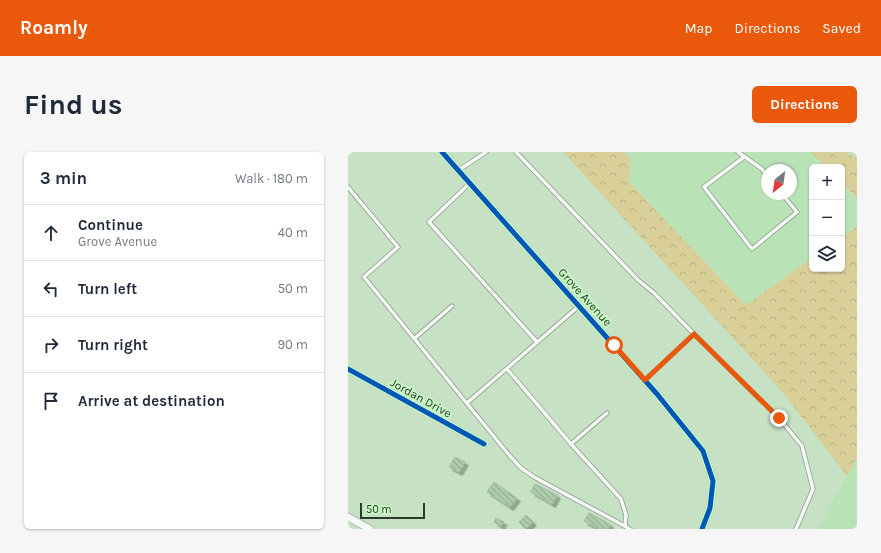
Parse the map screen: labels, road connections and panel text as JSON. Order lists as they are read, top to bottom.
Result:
{
  "streets": {
    "street": ["Grove Avenue", "Jordan Drive"]
  },
  "scale_bar": "50 m",
  "north": "bottom left",
  "page": {
    "header": "Roamly",
    "nav": ["Map", "Directions", "Saved"],
    "buttons": "Directions",
    "title": "Find us",
    "heading": ["3 min", "Walk · 180 m"],
    "map_buttons": ["+", "−"],
    "list": [
      ["Continue", "Grove Avenue", "40 m"],
      ["Turn left", "50 m"],
      ["Turn right", "90 m"],
      "Arrive at destination"
    ],
    "scale": "50 m"
  }
}
